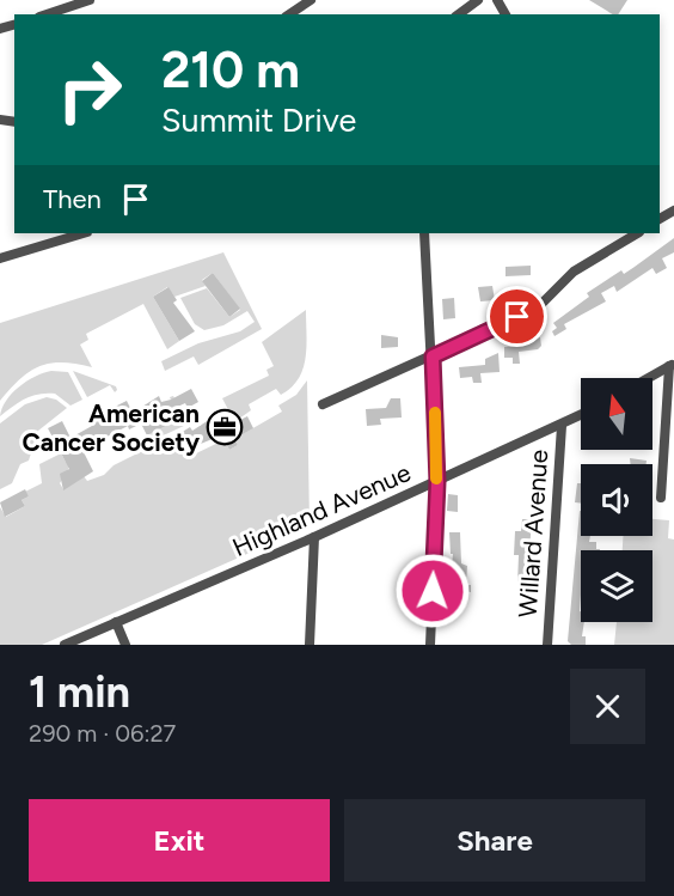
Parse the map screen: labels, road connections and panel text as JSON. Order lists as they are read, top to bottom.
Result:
{
  "streets": {
    "street": ["Highland Avenue", "Willard Avenue"]
  },
  "crossings": [
    ["Highland Avenue", "Willard Avenue"]
  ],
  "places": {
    "office": ["American Cancer Society"]
  },
  "north": "top",
  "page": {
    "turn": ["210 m", "Summit Drive"],
    "then": "Then",
    "heading": ["1 min", "290 m · 06:27"],
    "buttons": ["Exit", "Share"]
  }
}
